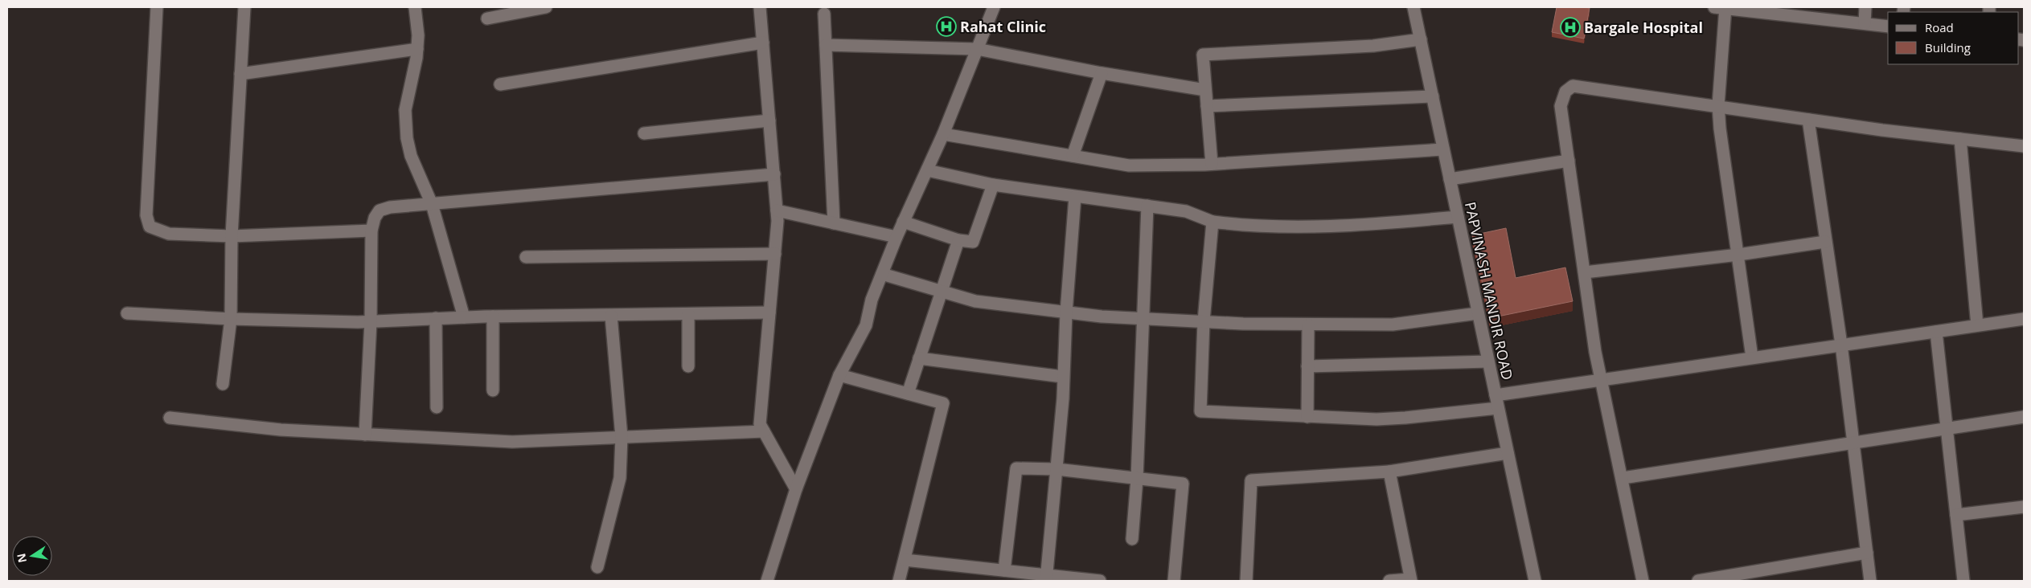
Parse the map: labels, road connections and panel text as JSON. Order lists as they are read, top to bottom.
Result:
{
  "streets": {
    "street": ["PAPVINASH MANDIR ROAD"]
  },
  "places": {
    "hospital": ["Rahat Clinic", "Bargale Hospital"]
  },
  "legend": ["Road", "Building"],
  "north": "left"
}
